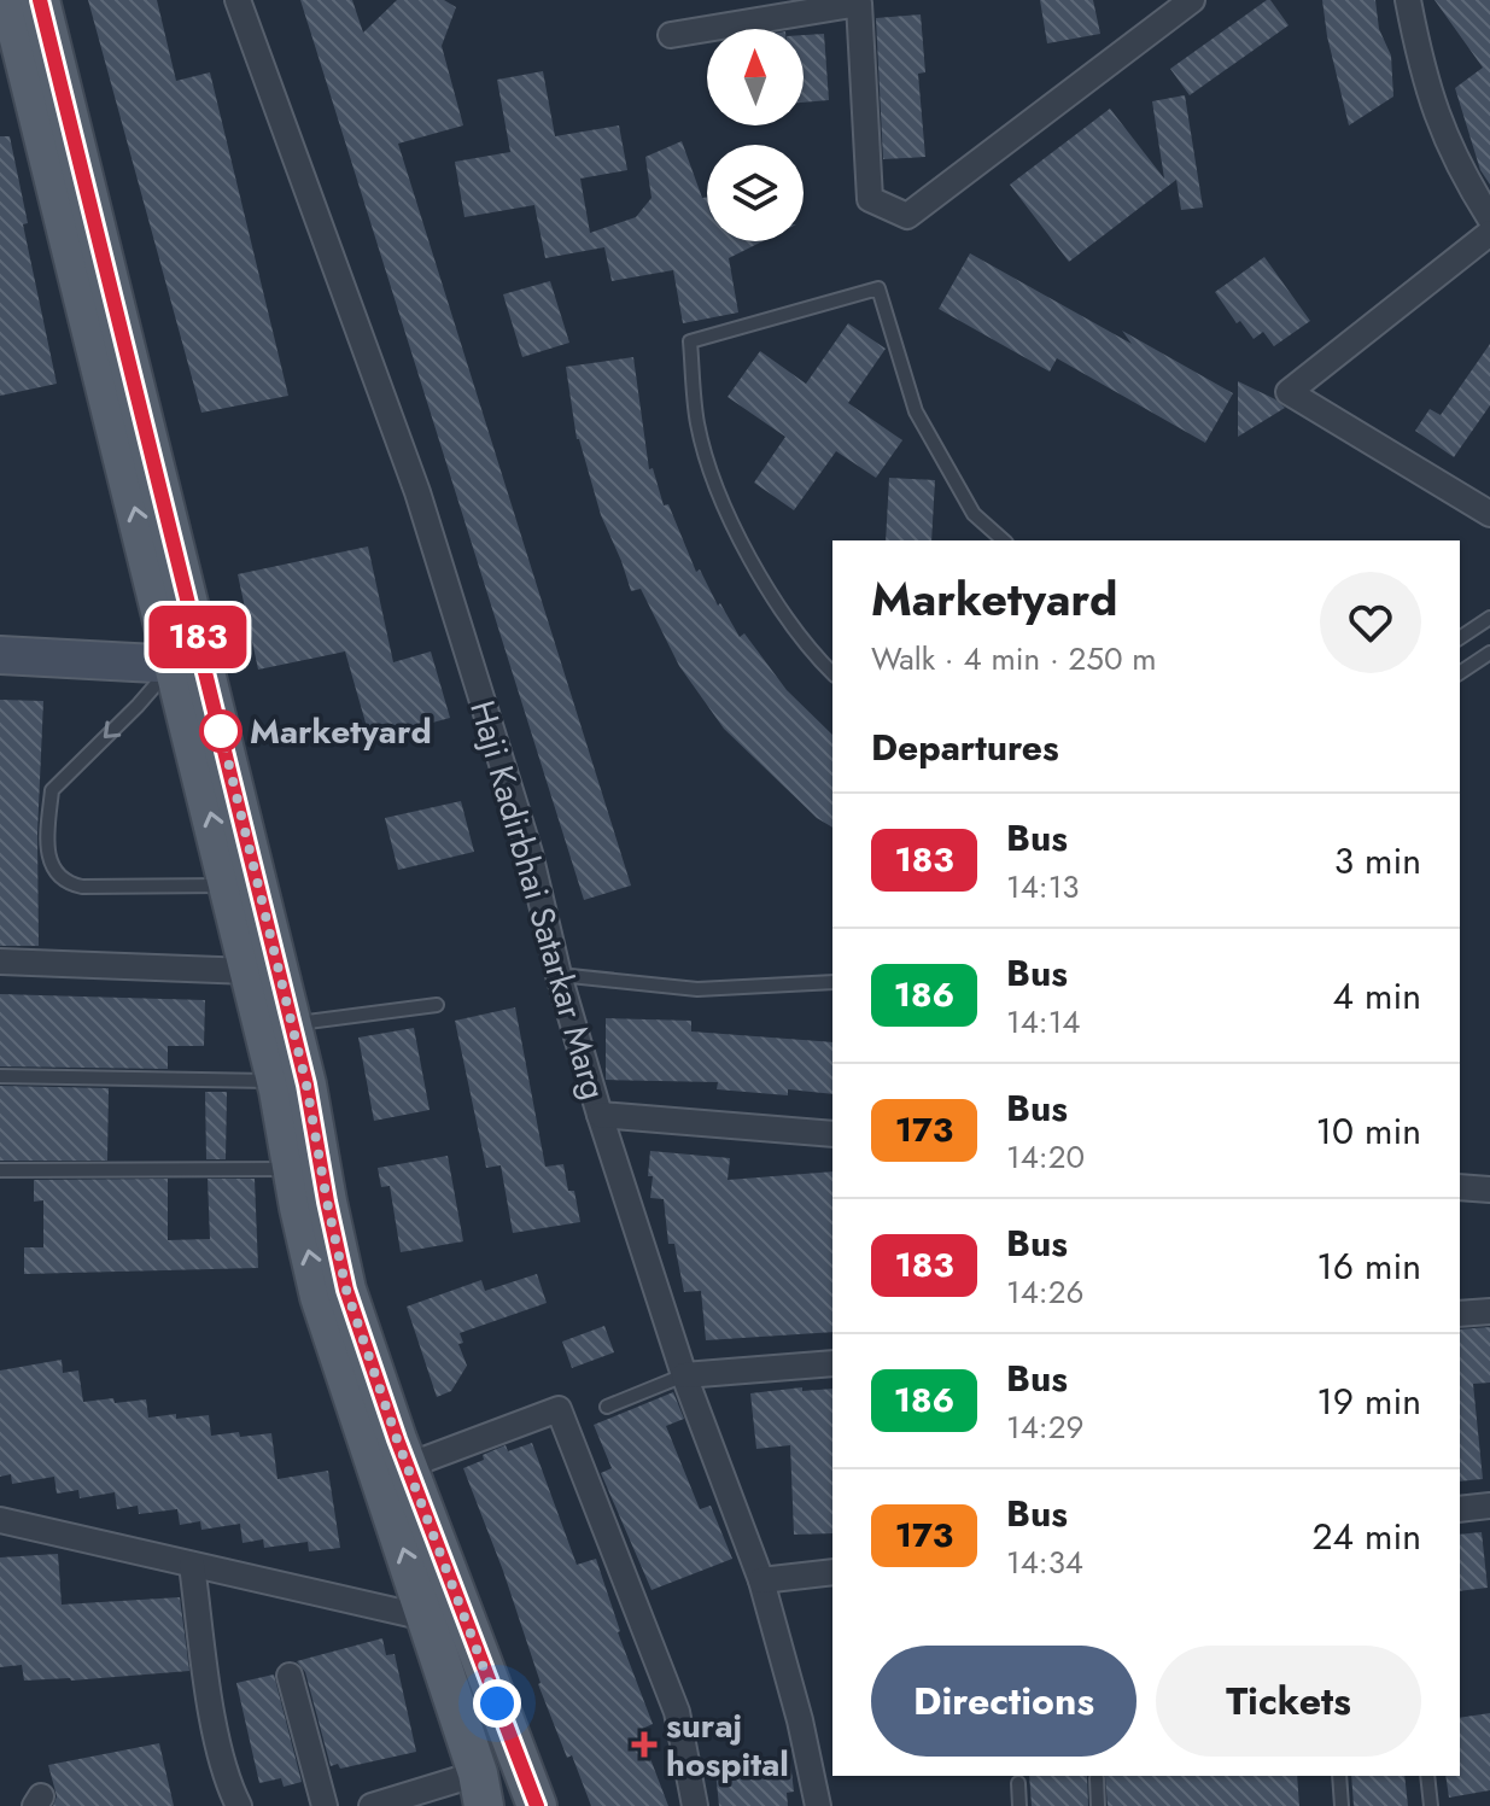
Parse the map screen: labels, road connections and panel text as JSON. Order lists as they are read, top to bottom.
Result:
{
  "streets": {
    "street": ["Haji Kadirbhai Satarkar Marg"]
  },
  "places": {
    "other": ["Marketyard"],
    "health": ["suraj hospital"]
  },
  "lines": ["bus line 183"],
  "north": "top",
  "page": {
    "on_map": "183",
    "heading": [
      ["Marketyard", "Walk · 4 min · 250 m"],
      "Departures"
    ],
    "list": [
      {
        "mark": "183",
        "name": "Bus",
        "note": "14:13",
        "value": "3 min"
      },
      {
        "mark": "186",
        "name": "Bus",
        "note": "14:14",
        "value": "4 min"
      },
      {
        "mark": "173",
        "name": "Bus",
        "note": "14:20",
        "value": "10 min"
      },
      {
        "mark": "183",
        "name": "Bus",
        "note": "14:26",
        "value": "16 min"
      },
      {
        "mark": "186",
        "name": "Bus",
        "note": "14:29",
        "value": "19 min"
      },
      {
        "mark": "173",
        "name": "Bus",
        "note": "14:34",
        "value": "24 min"
      }
    ],
    "buttons": ["Directions", "Tickets"]
  }
}
